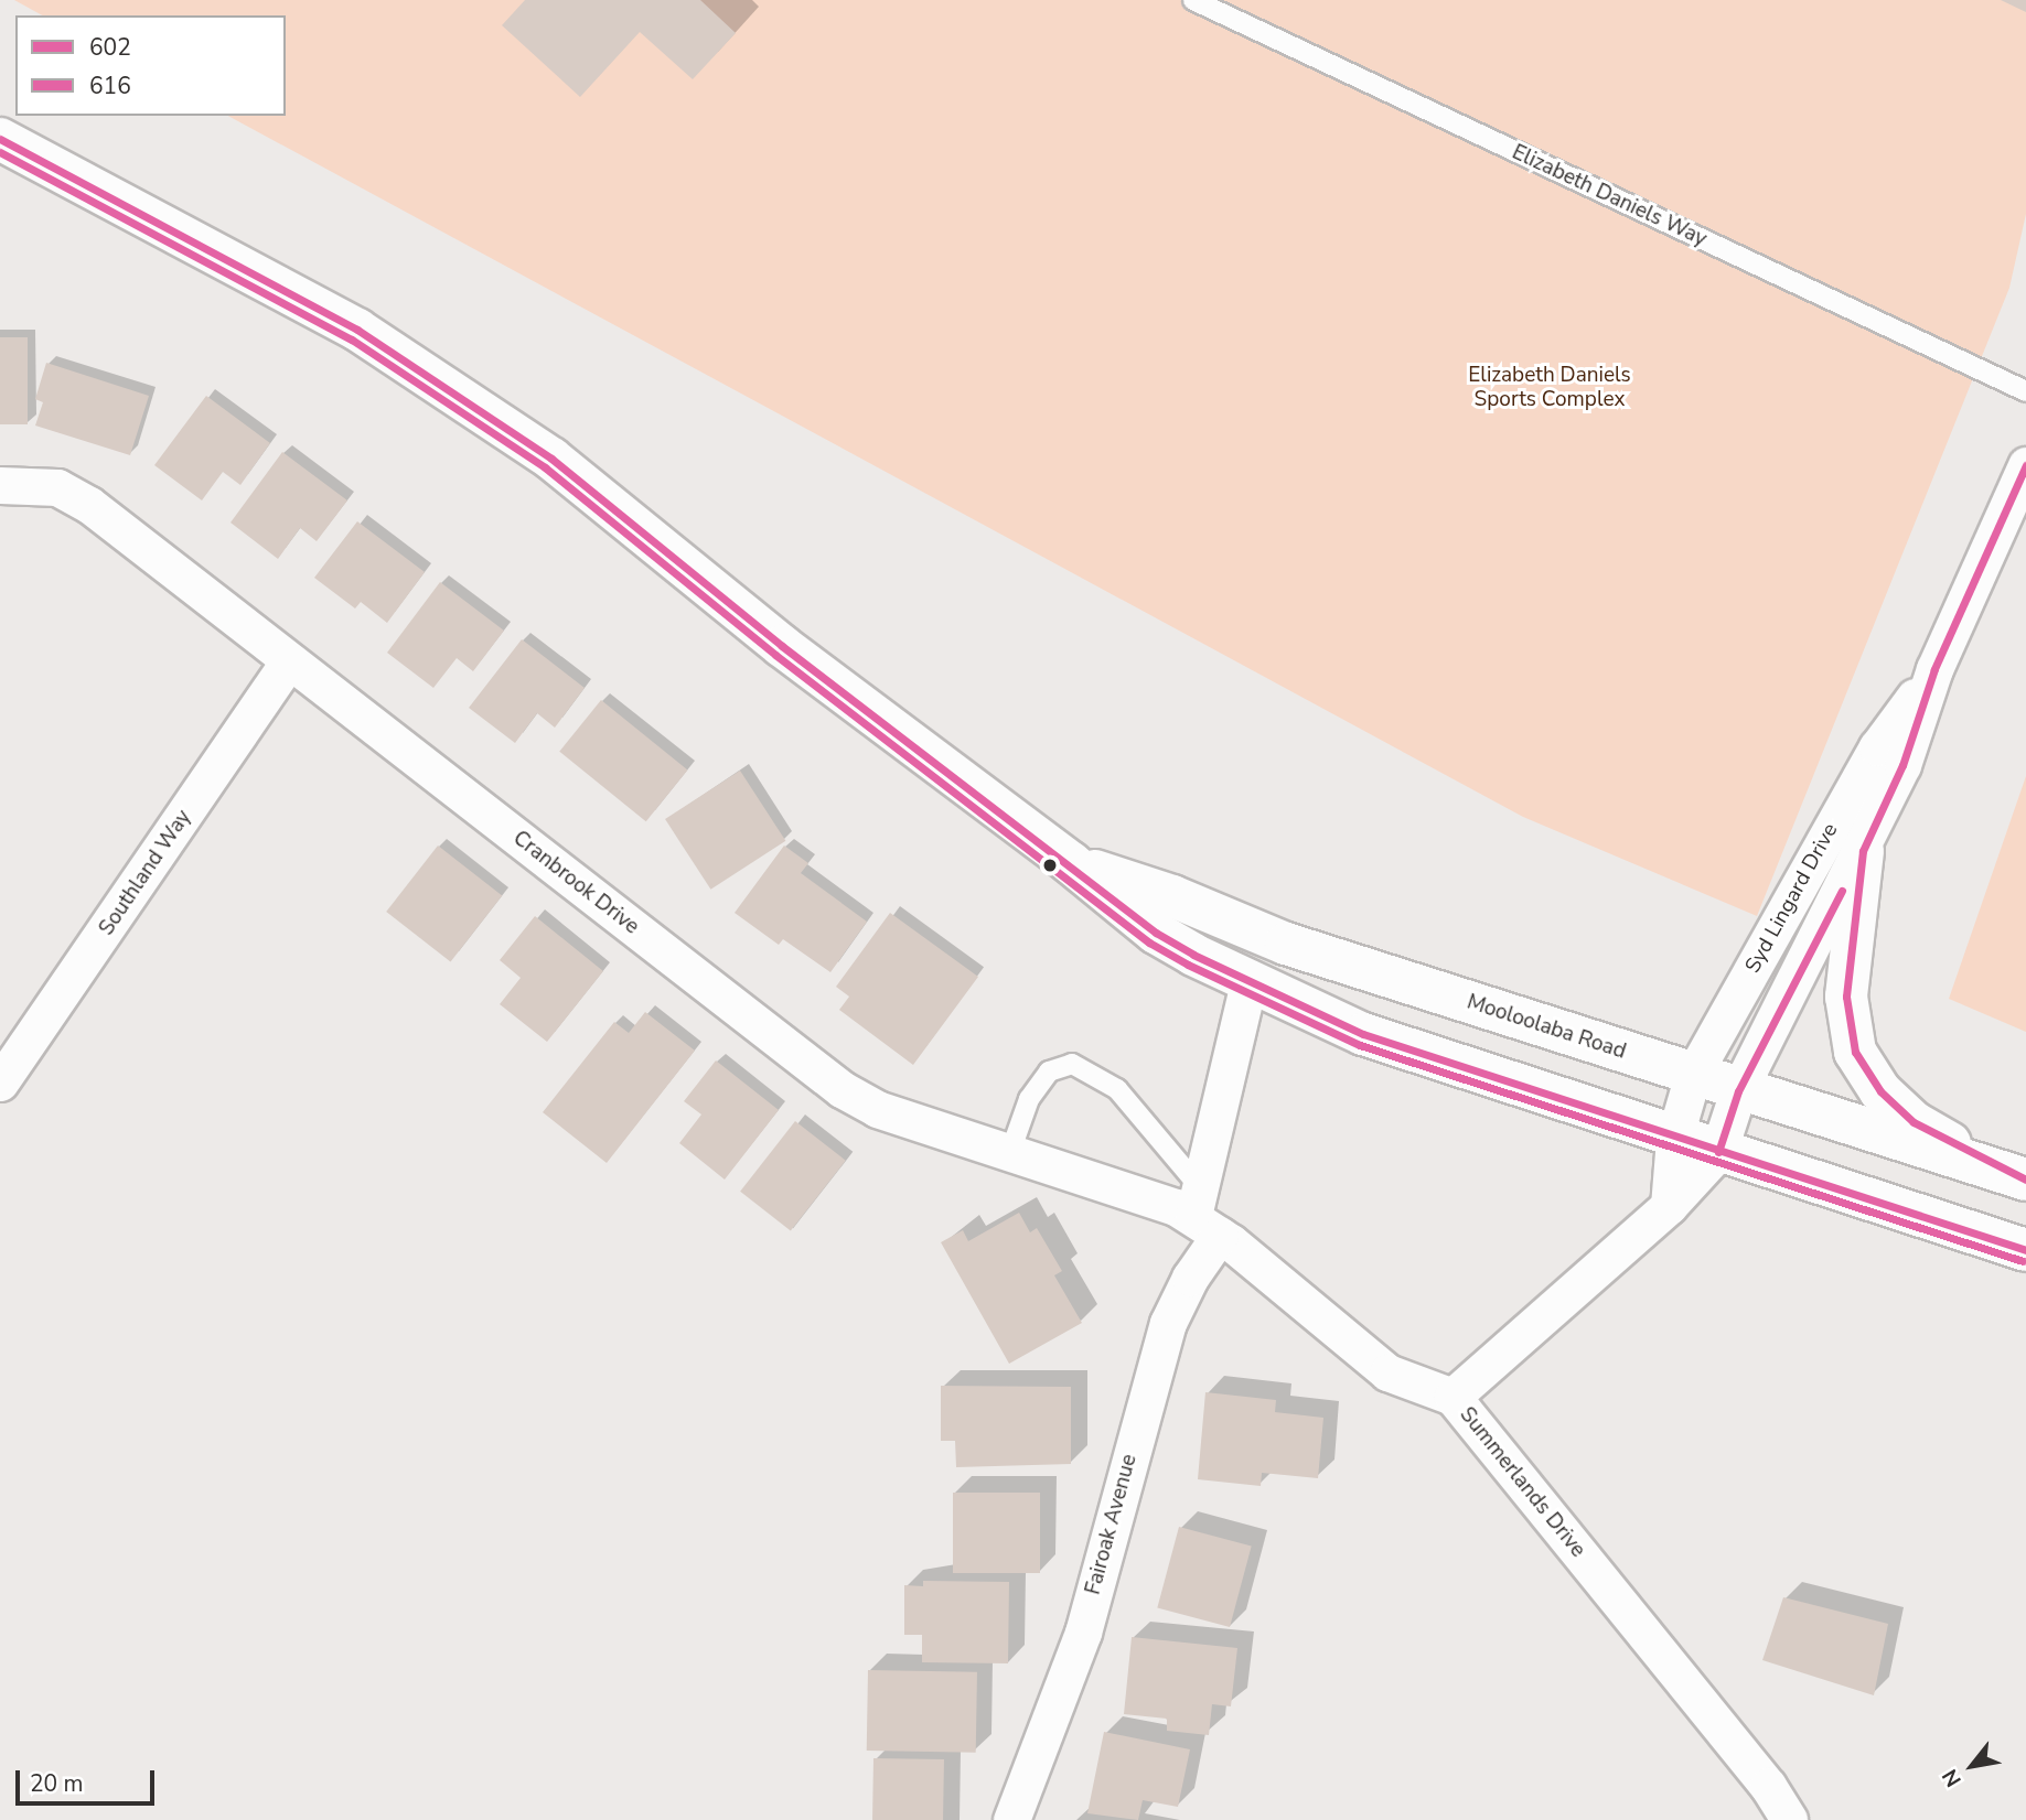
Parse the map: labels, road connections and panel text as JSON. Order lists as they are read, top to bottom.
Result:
{
  "streets": {
    "main road": ["Mooloolaba Road"],
    "street": [
      "Southland Way",
      "Cranbrook Drive",
      "Syd Lingard Drive",
      "Summerlands Drive",
      "Fairoak Avenue"
    ],
    "lane": ["Elizabeth Daniels Way"]
  },
  "crossings": [
    ["Southland Way", "Cranbrook Drive"],
    ["Cranbrook Drive", "Summerlands Drive"],
    ["Cranbrook Drive", "Fairoak Avenue"],
    ["Syd Lingard Drive", "Mooloolaba Road"],
    ["Mooloolaba Road", "Fairoak Avenue"],
    ["Summerlands Drive", "Fairoak Avenue"]
  ],
  "parks": ["Elizabeth Daniels Sports Complex"],
  "lines": ["transit line 602", "transit line 616"],
  "legend": ["602", "616"],
  "scale_bar": "20 m",
  "north": "bottom left"
}
